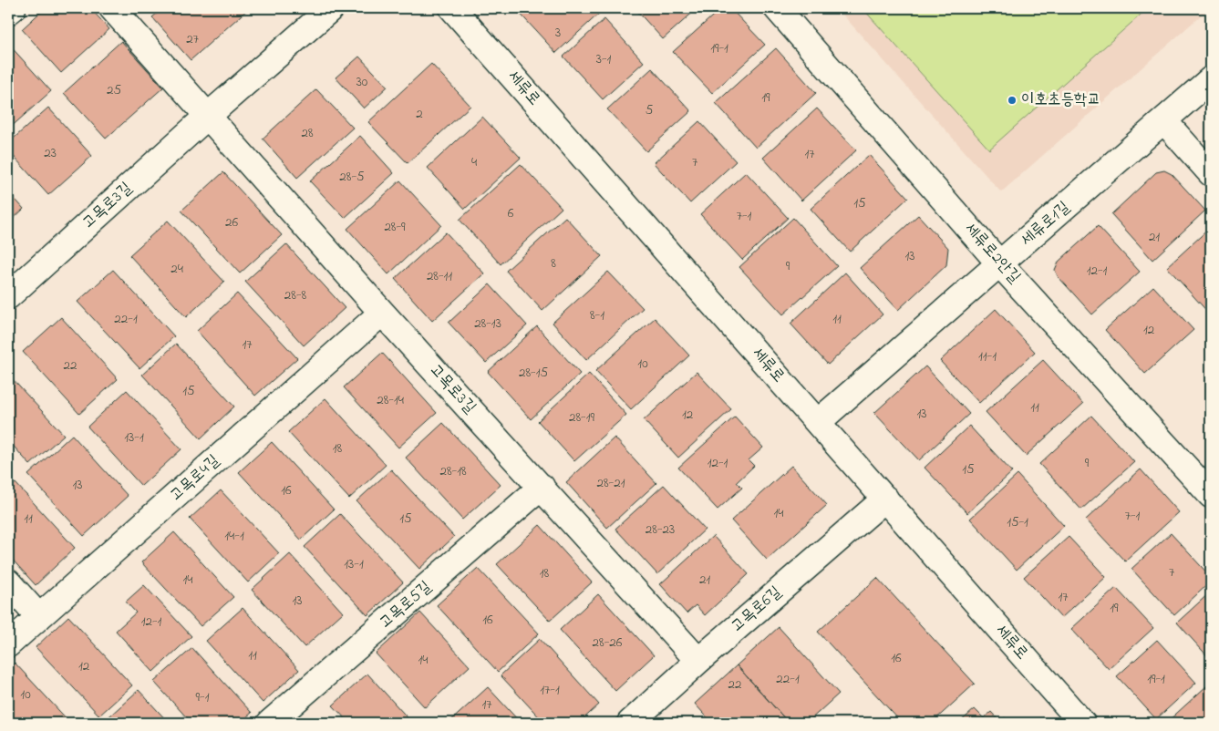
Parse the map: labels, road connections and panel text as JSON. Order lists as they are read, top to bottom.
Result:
{
  "streets": {
    "street": [
      "세류로",
      "고목로3길",
      "세류로1길",
      "세류로2안길",
      "고목로4길",
      "고목로5길",
      "고목로6길"
    ]
  },
  "crossings": [
    ["세류로", "세류로1길"],
    ["세류로", "고목로6길"],
    ["고목로3길", "고목로4길"],
    ["고목로3길", "고목로5길"],
    ["고목로3길", "고목로6길"],
    ["세류로1길", "세류로2안길"]
  ],
  "places": ["이호초등학교"],
  "house_numbers": [
    "3",
    "27",
    "19-1",
    "3-1",
    "30",
    "25",
    "19",
    "5",
    "2",
    "28",
    "23",
    "17",
    "4",
    "7",
    "28-5",
    "15",
    "6",
    "7-1",
    "26",
    "28-9",
    "21",
    "13",
    "8",
    "9",
    "24",
    "12-1",
    "28-11",
    "28-8",
    "8-1",
    "22-1",
    "11",
    "28-13",
    "12",
    "17",
    "11-1",
    "10",
    "22",
    "28-15",
    "15",
    "28-14",
    "11",
    "13",
    "12",
    "28-19",
    "13-1",
    "18",
    "12-1",
    "9",
    "15",
    "28-18",
    "28-21",
    "13",
    "16",
    "14",
    "7-1",
    "11",
    "15",
    "15-1",
    "28-23",
    "14-1",
    "13-1",
    "7",
    "18",
    "14",
    "21",
    "17",
    "13",
    "19",
    "16",
    "12-1",
    "28-26",
    "11",
    "16",
    "14",
    "12",
    "22-1",
    "19-1",
    "22",
    "17-1",
    "10",
    "9-1",
    "17"
  ]
}
